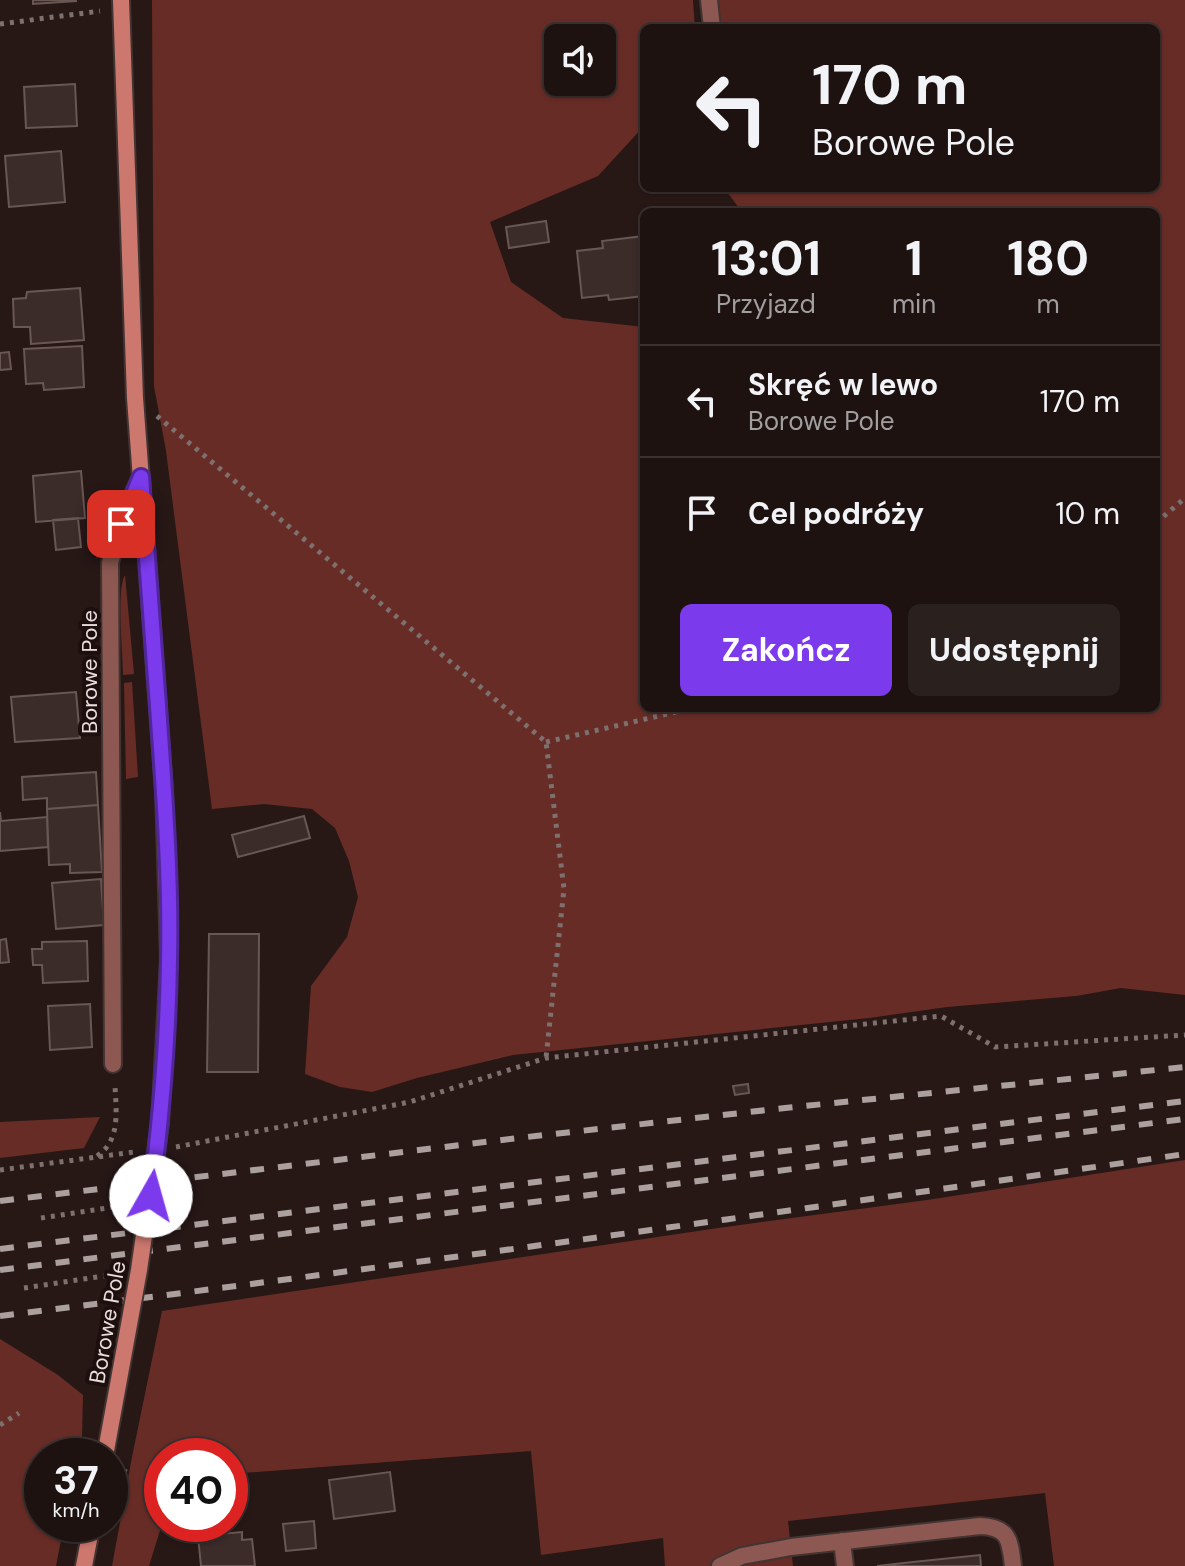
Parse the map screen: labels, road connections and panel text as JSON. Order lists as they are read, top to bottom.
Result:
{
  "streets": {
    "street": ["Borowe Pole"]
  },
  "page": {
    "turn": ["170 m", "Borowe Pole"],
    "eta": [
      "13:01",
      "Przyjazd",
      "1",
      "min",
      "180",
      "m"
    ],
    "list": [
      {
        "name": "Skręć w lewo",
        "note": "Borowe Pole",
        "value": "170 m"
      },
      {
        "name": "Cel podróży",
        "value": "10 m"
      }
    ],
    "buttons": ["Zakończ", "Udostępnij"],
    "speed": "37 km/h",
    "limit": "40"
  }
}
